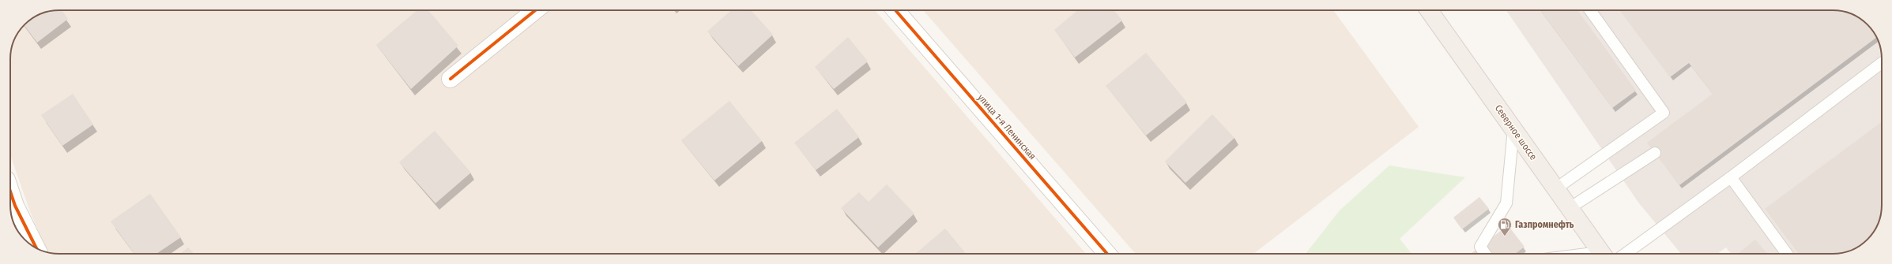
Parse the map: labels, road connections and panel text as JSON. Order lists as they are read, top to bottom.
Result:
{
  "streets": {
    "main road": ["Северное шоссе"],
    "street": ["улица 1-я Ленинская"]
  },
  "places": {
    "fuel station": ["Газпромнефть"]
  }
}
